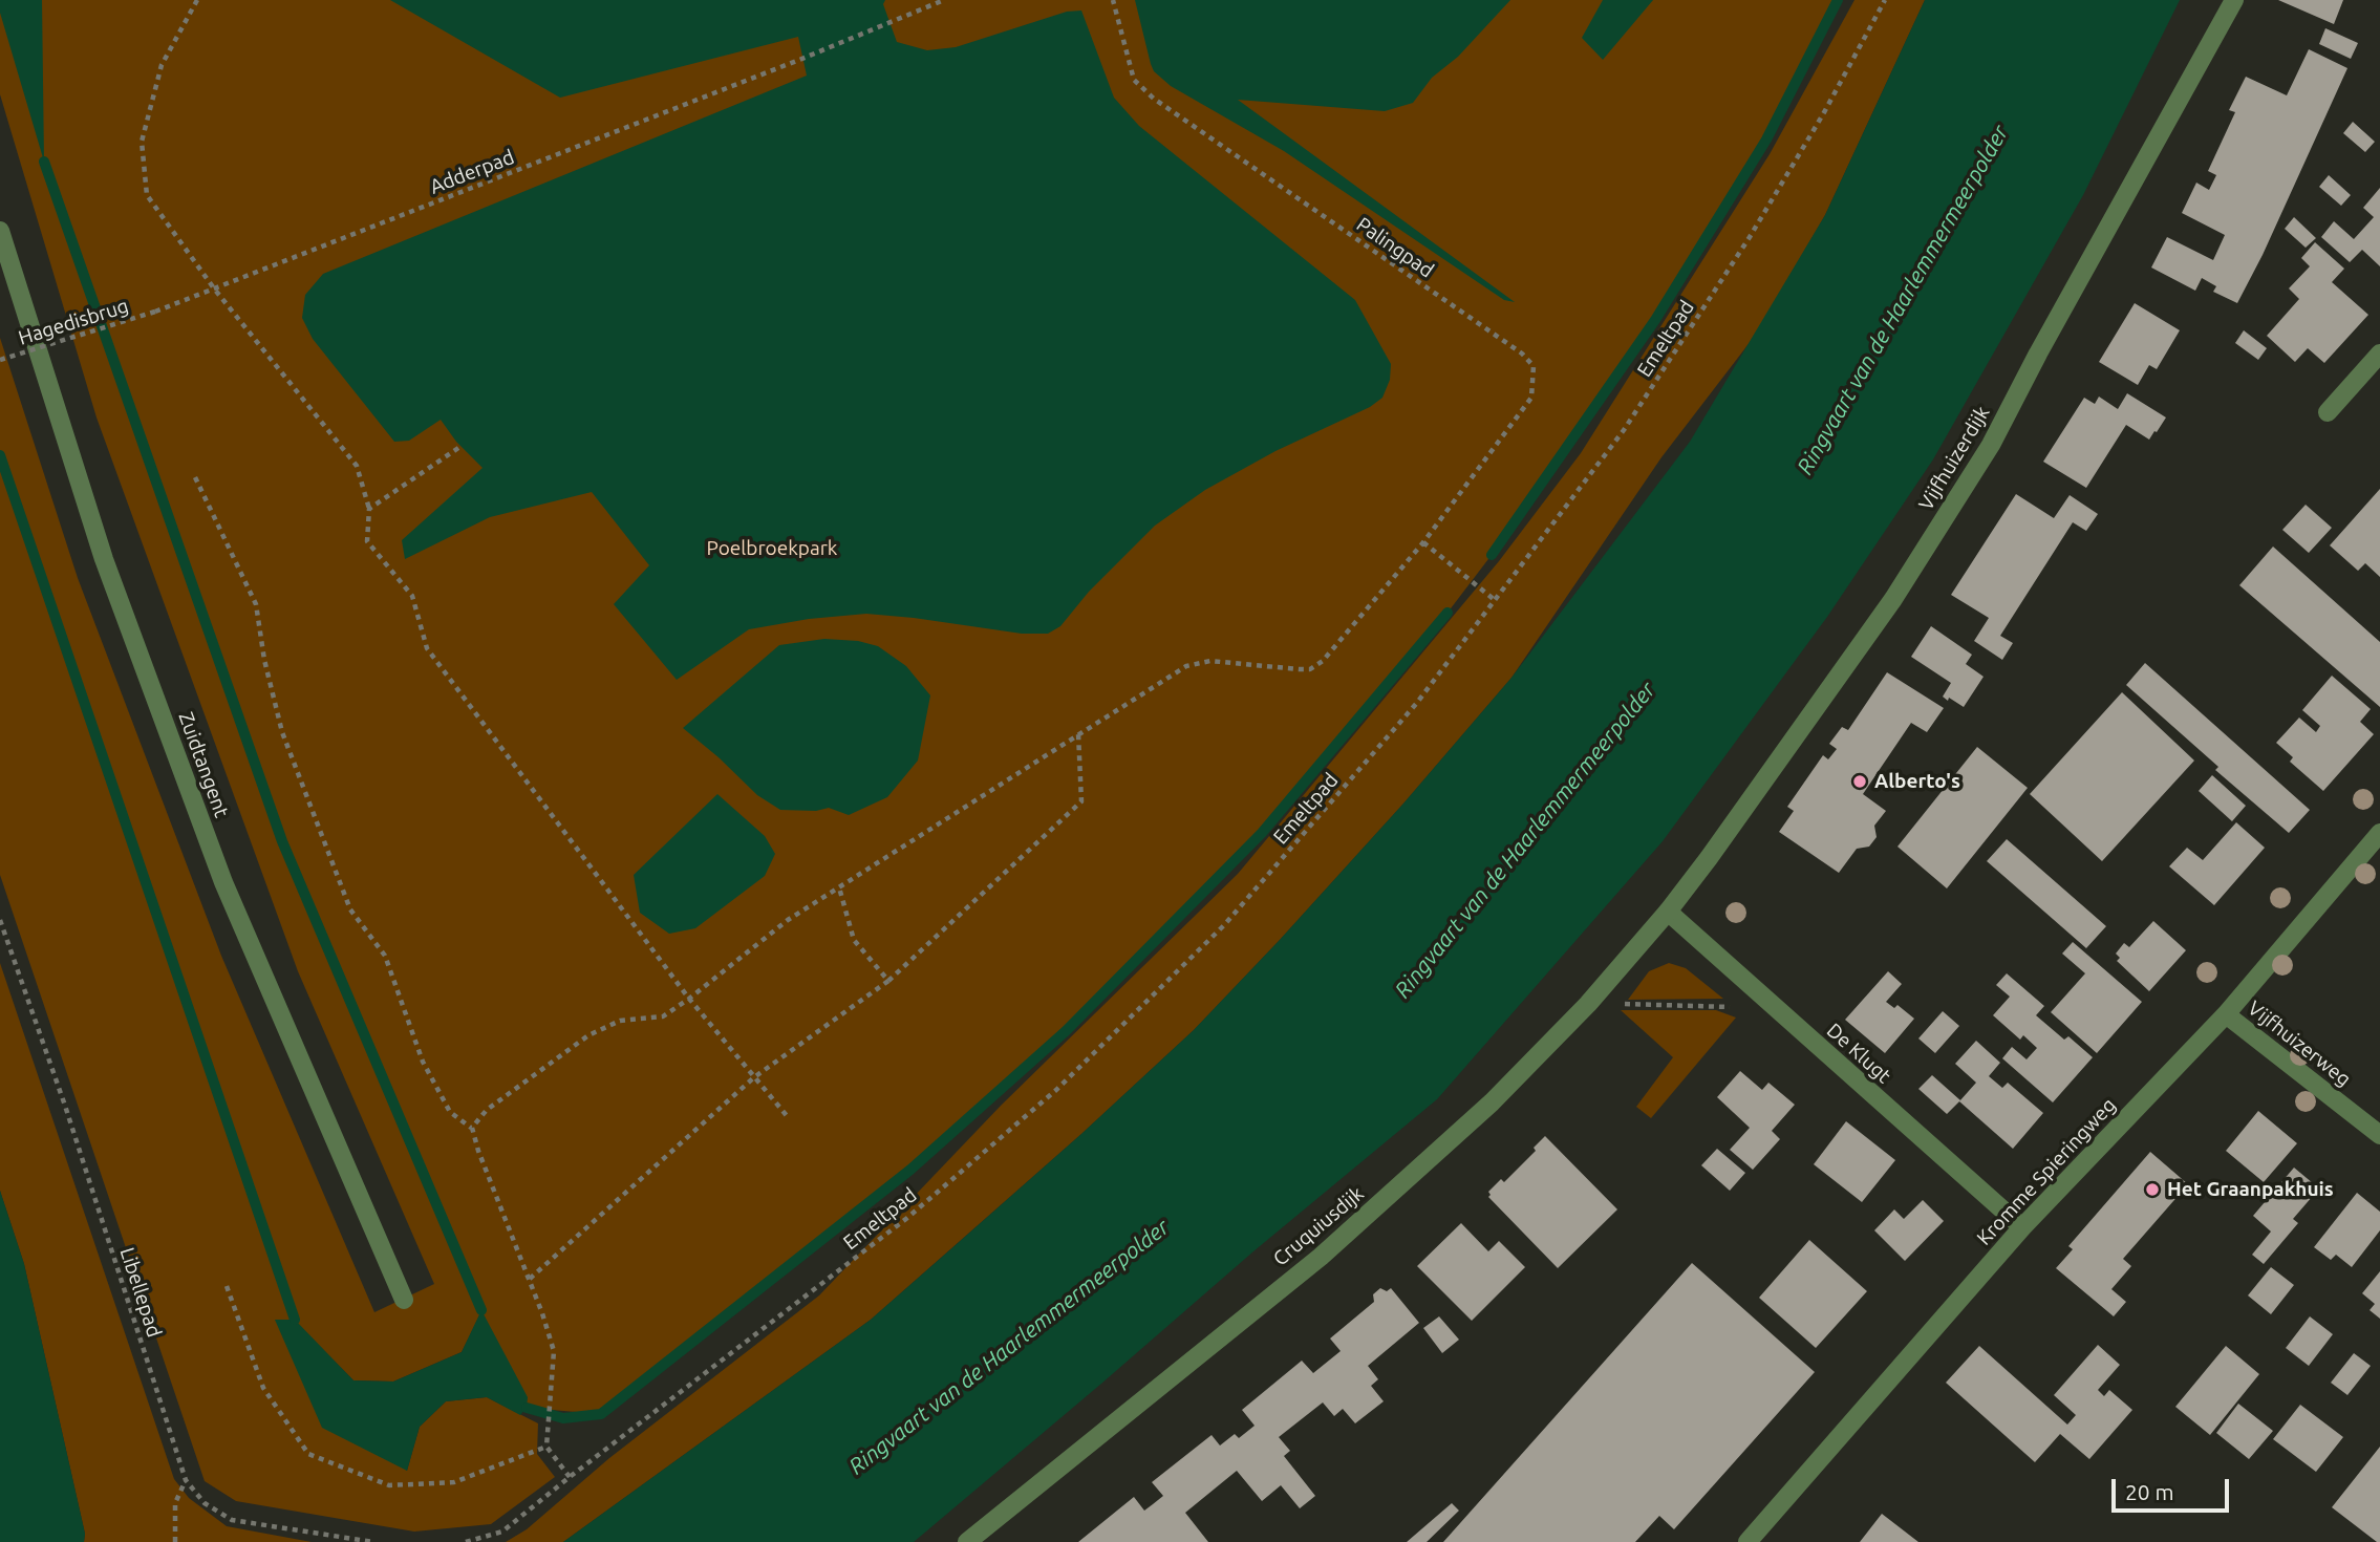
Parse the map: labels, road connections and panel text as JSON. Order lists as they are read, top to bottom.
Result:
{
  "streets": {
    "street": [
      "Vijfhuizerdijk",
      "Zuidtangent",
      "Vijfhuizerweg",
      "De Klugt",
      "Kromme Spieringweg",
      "Cruquiusdijk"
    ],
    "path": [
      "Adderpad",
      "Palingpad",
      "Hagedisbrug",
      "Emeltpad",
      "Libellepad"
    ]
  },
  "crossings": [
    ["Adderpad", "Hagedisbrug"],
    ["Vijfhuizerdijk", "De Klugt"],
    ["Vijfhuizerdijk", "Cruquiusdijk"],
    ["Vijfhuizerweg", "Kromme Spieringweg"],
    ["De Klugt", "Kromme Spieringweg"],
    ["De Klugt", "Cruquiusdijk"]
  ],
  "water": ["Ringvaart van de Haarlemmermeerpolder"],
  "parks": ["Poelbroekpark"],
  "places": ["Alberto's", "Het Graanpakhuis"],
  "scale_bar": "20 m"
}
